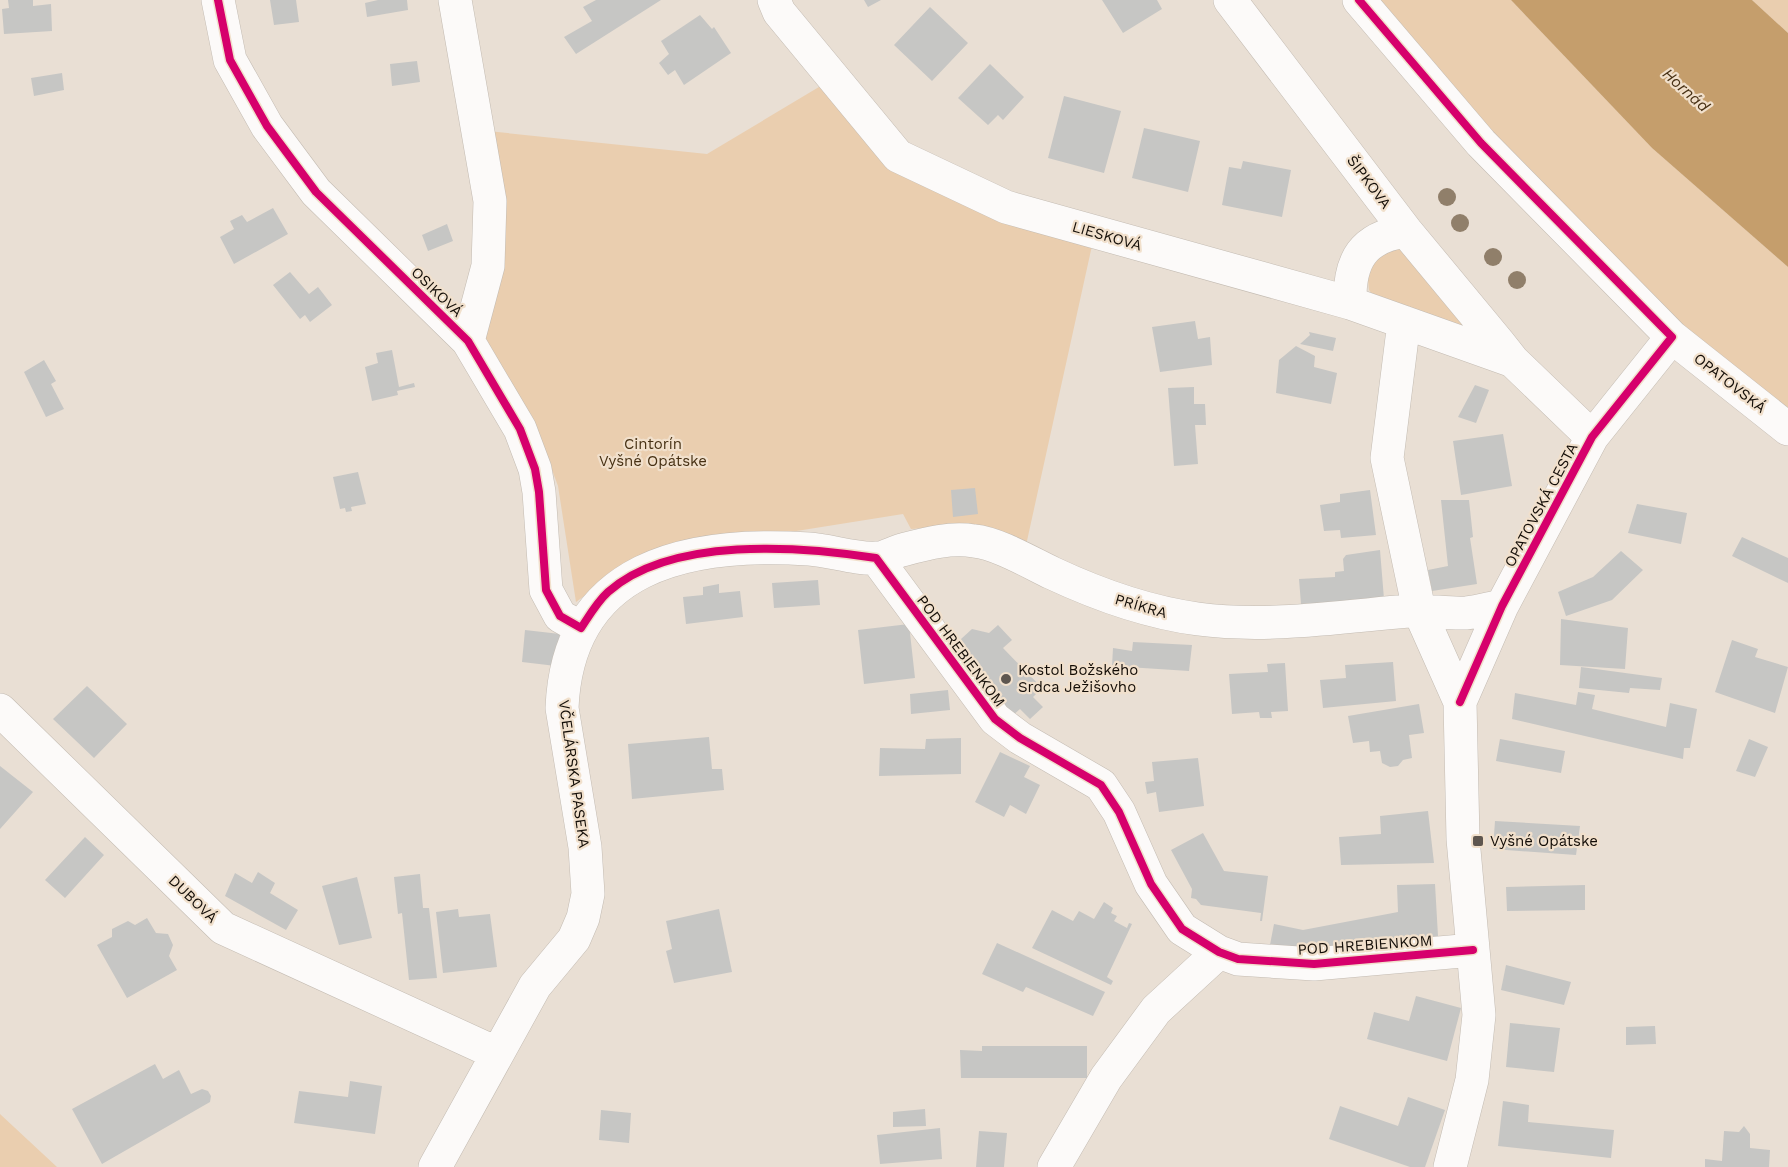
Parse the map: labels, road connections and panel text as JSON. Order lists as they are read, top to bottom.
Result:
{
  "streets": {
    "street": [
      "ŠIPKOVA",
      "LIESKOVÁ",
      "OSIKOVÁ",
      "OPATOVSKÁ",
      "OPATOVSKÁ CESTA",
      "PRÍKRA",
      "POD HREBIENKOM",
      "VČELÁRSKA PASEKA",
      "DUBOVÁ"
    ]
  },
  "crossings": [
    ["ŠIPKOVA", "LIESKOVÁ"],
    ["ŠIPKOVA", "OPATOVSKÁ CESTA"],
    ["OSIKOVÁ", "VČELÁRSKA PASEKA"],
    ["OPATOVSKÁ", "OPATOVSKÁ CESTA"],
    ["OPATOVSKÁ CESTA", "PRÍKRA"],
    ["OPATOVSKÁ CESTA", "POD HREBIENKOM"],
    ["PRÍKRA", "POD HREBIENKOM"],
    ["PRÍKRA", "VČELÁRSKA PASEKA"],
    ["POD HREBIENKOM", "VČELÁRSKA PASEKA"],
    ["VČELÁRSKA PASEKA", "DUBOVÁ"]
  ],
  "water": ["Hornád"],
  "parks": ["Cintorín Vyšné Opátske"],
  "places": {
    "other": ["Kostol Božského Srdca Ježišovho"],
    "transit": ["Vyšné Opátske"]
  }
}
